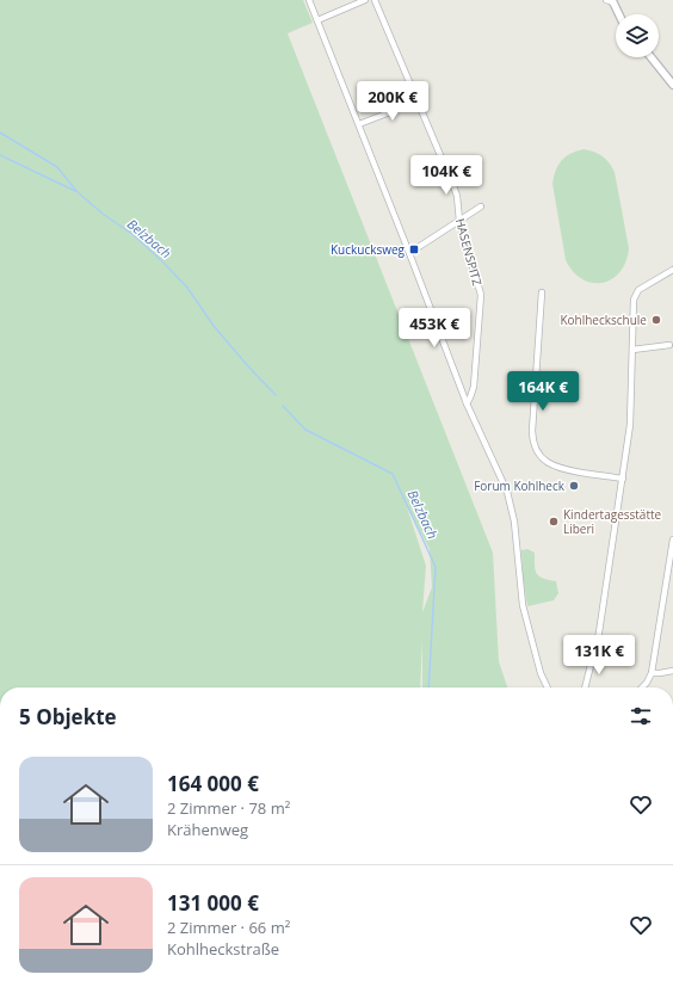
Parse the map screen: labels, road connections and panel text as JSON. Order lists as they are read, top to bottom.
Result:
{
  "streets": {
    "street": ["HASENSPITZ"]
  },
  "water": ["Belzbach"],
  "places": {
    "transit": ["Kuckucksweg"],
    "other": ["Kohlheckschule", "Forum Kohlheck", "Kindertagesstätte Liberi"]
  },
  "page": {
    "price": [
      "200K €",
      "104K €",
      "453K €",
      "164K €",
      "131K €"
    ],
    "heading": "5 Objekte",
    "list": [
      {
        "name": "164 000 €",
        "note": "2 Zimmer · 78 m² · Krähenweg"
      },
      {
        "name": "131 000 €",
        "note": "2 Zimmer · 66 m² · Kohlheckstraße"
      }
    ]
  }
}
